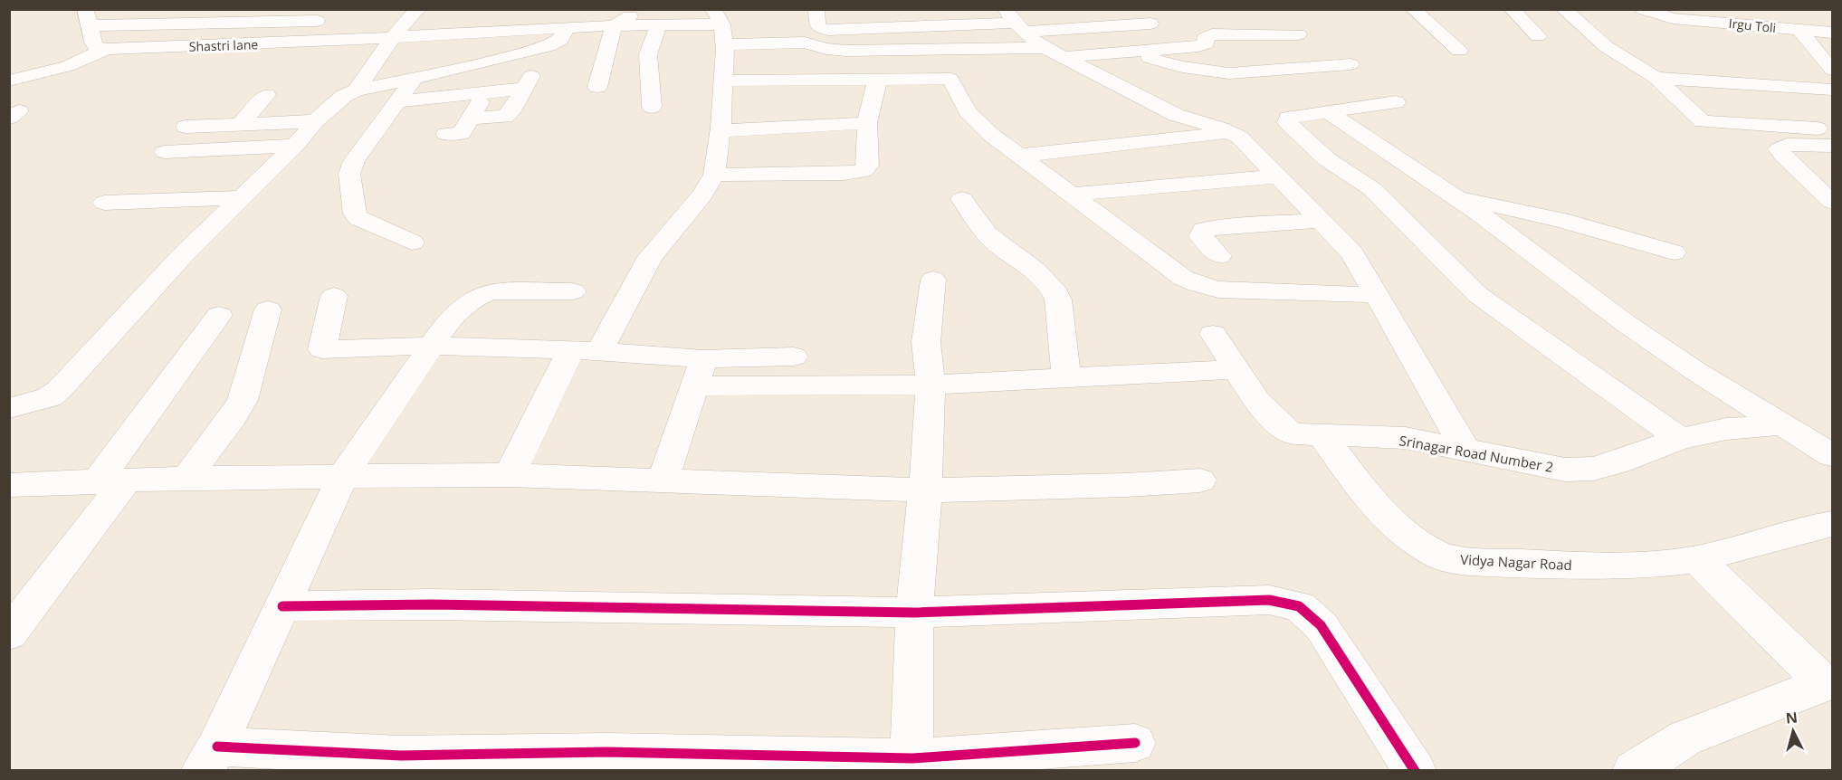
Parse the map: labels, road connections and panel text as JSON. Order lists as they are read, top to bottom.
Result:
{
  "streets": {
    "street": [
      "Irgu Toli",
      "Shastri lane",
      "Srinagar Road Number 2",
      "Vidya Nagar Road"
    ]
  },
  "crossings": [
    ["Srinagar Road Number 2", "Vidya Nagar Road"]
  ],
  "north": "top"
}
